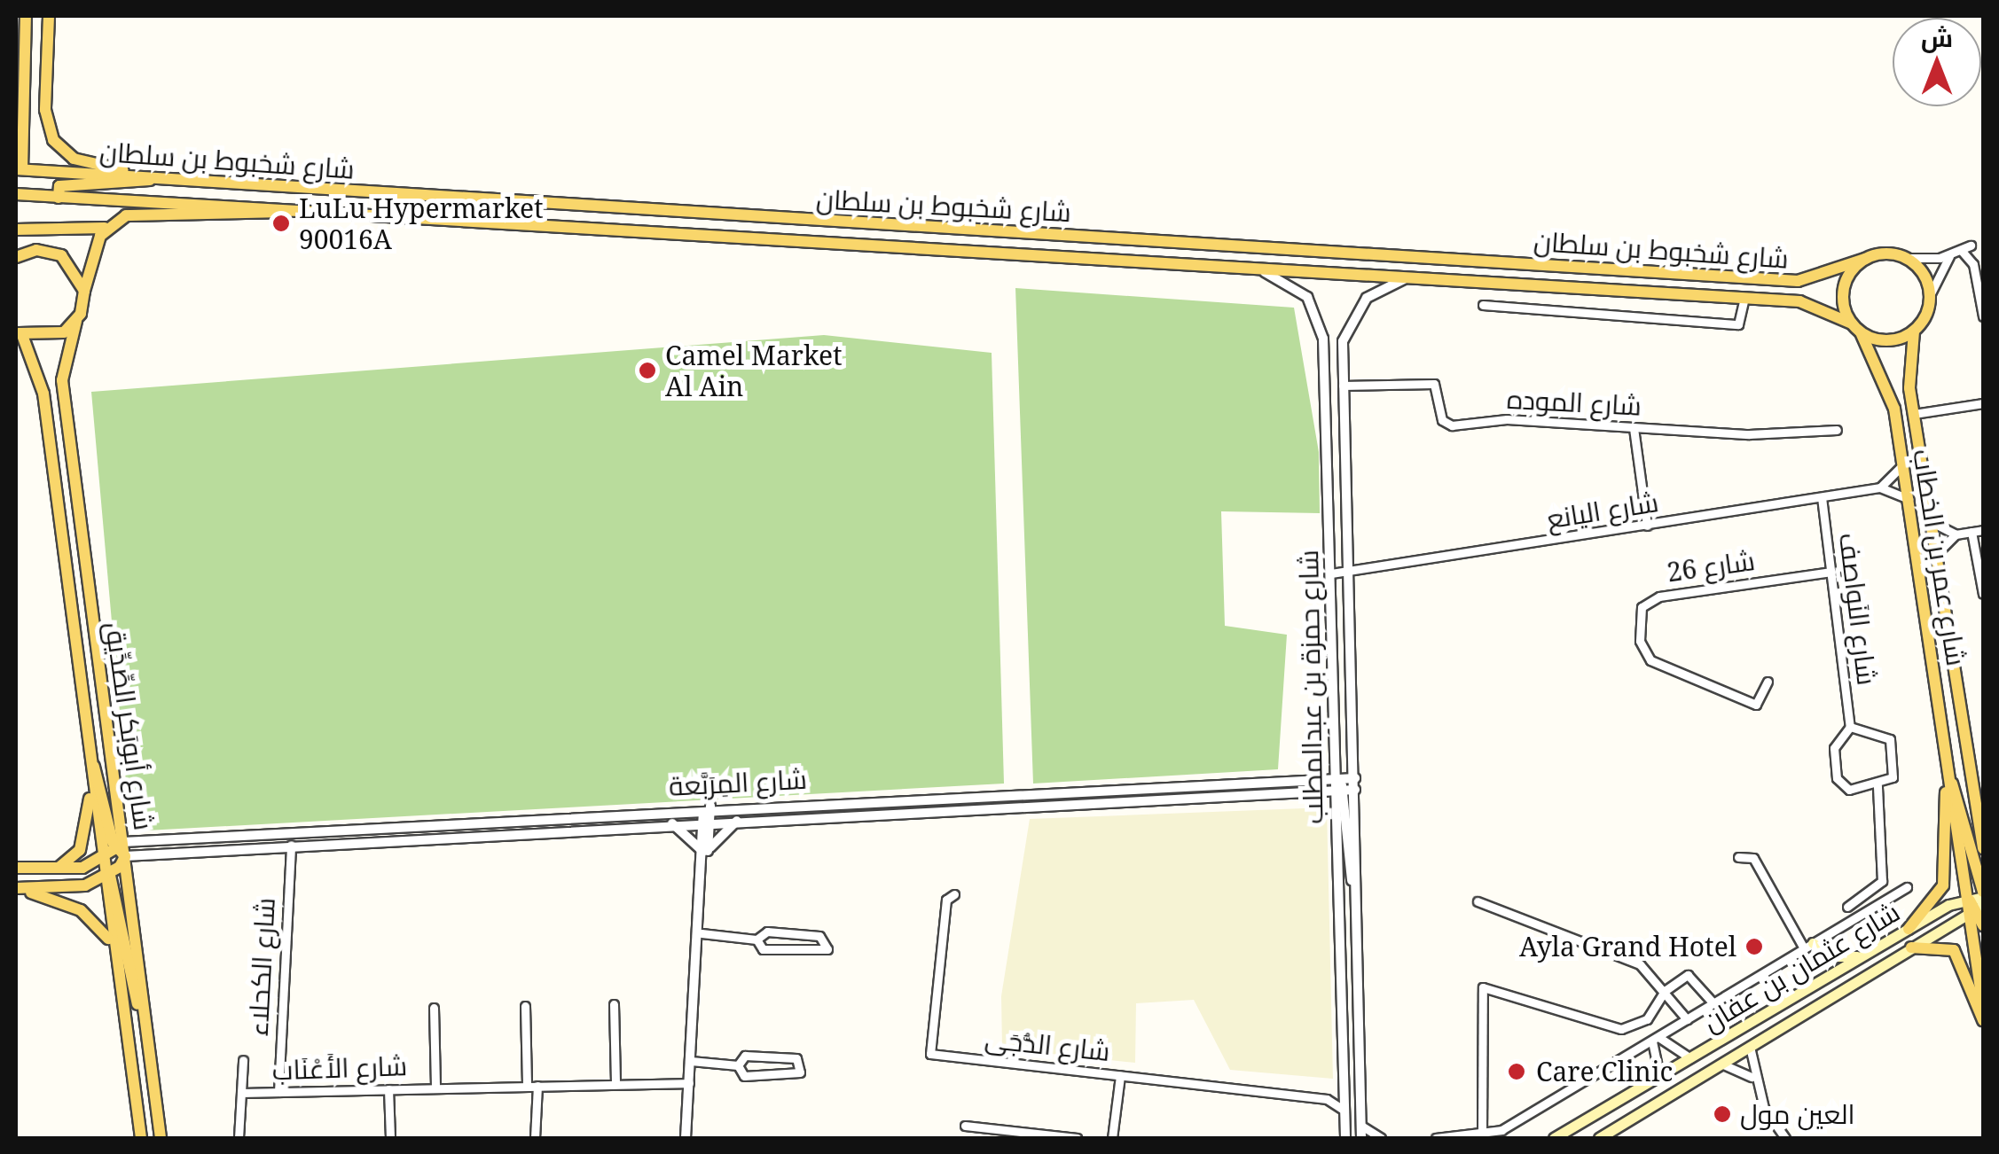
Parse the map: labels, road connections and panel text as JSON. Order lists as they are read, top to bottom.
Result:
{
  "streets": {
    "main road": [
      "شارع شخبوط بن سلطان",
      "شارع عمر بن الخطاب",
      "شارع أبوبَكر الصِّدِّيق",
      "شارع عثمان بن عفان"
    ],
    "street": [
      "شارع الموده",
      "شارع اليانع",
      "شارع 26",
      "شارع النَواصِف",
      "شارع حمزة بن عبدالمطلب",
      "شارع المِرَبَّعة",
      "شارع الكحلاء",
      "شارع الدُّجَى",
      "شارع الأَعْنَاب"
    ]
  },
  "crossings": [
    ["شارع شخبوط بن سلطان", "شارع عمر بن الخطاب"],
    ["شارع شخبوط بن سلطان", "شارع حمزة بن عبدالمطلب"],
    ["شارع الموده", "شارع حمزة بن عبدالمطلب"],
    ["شارع اليانع", "شارع النَواصِف"],
    ["شارع اليانع", "شارع حمزة بن عبدالمطلب"],
    ["شارع عمر بن الخطاب", "شارع عثمان بن عفان"],
    ["شارع 26", "شارع النَواصِف"],
    ["شارع حمزة بن عبدالمطلب", "شارع المِرَبَّعة"],
    ["شارع حمزة بن عبدالمطلب", "شارع الدُّجَى"],
    ["شارع أبوبَكر الصِّدِّيق", "شارع المِرَبَّعة"],
    ["شارع المِرَبَّعة", "شارع الكحلاء"],
    ["شارع الكحلاء", "شارع الأَعْنَاب"]
  ],
  "places": [
    "LuLu Hypermarket 90016A",
    "Camel Market Al Ain",
    "Ayla Grand Hotel",
    "Care Clinic",
    "العين مول"
  ],
  "north": "top"
}
